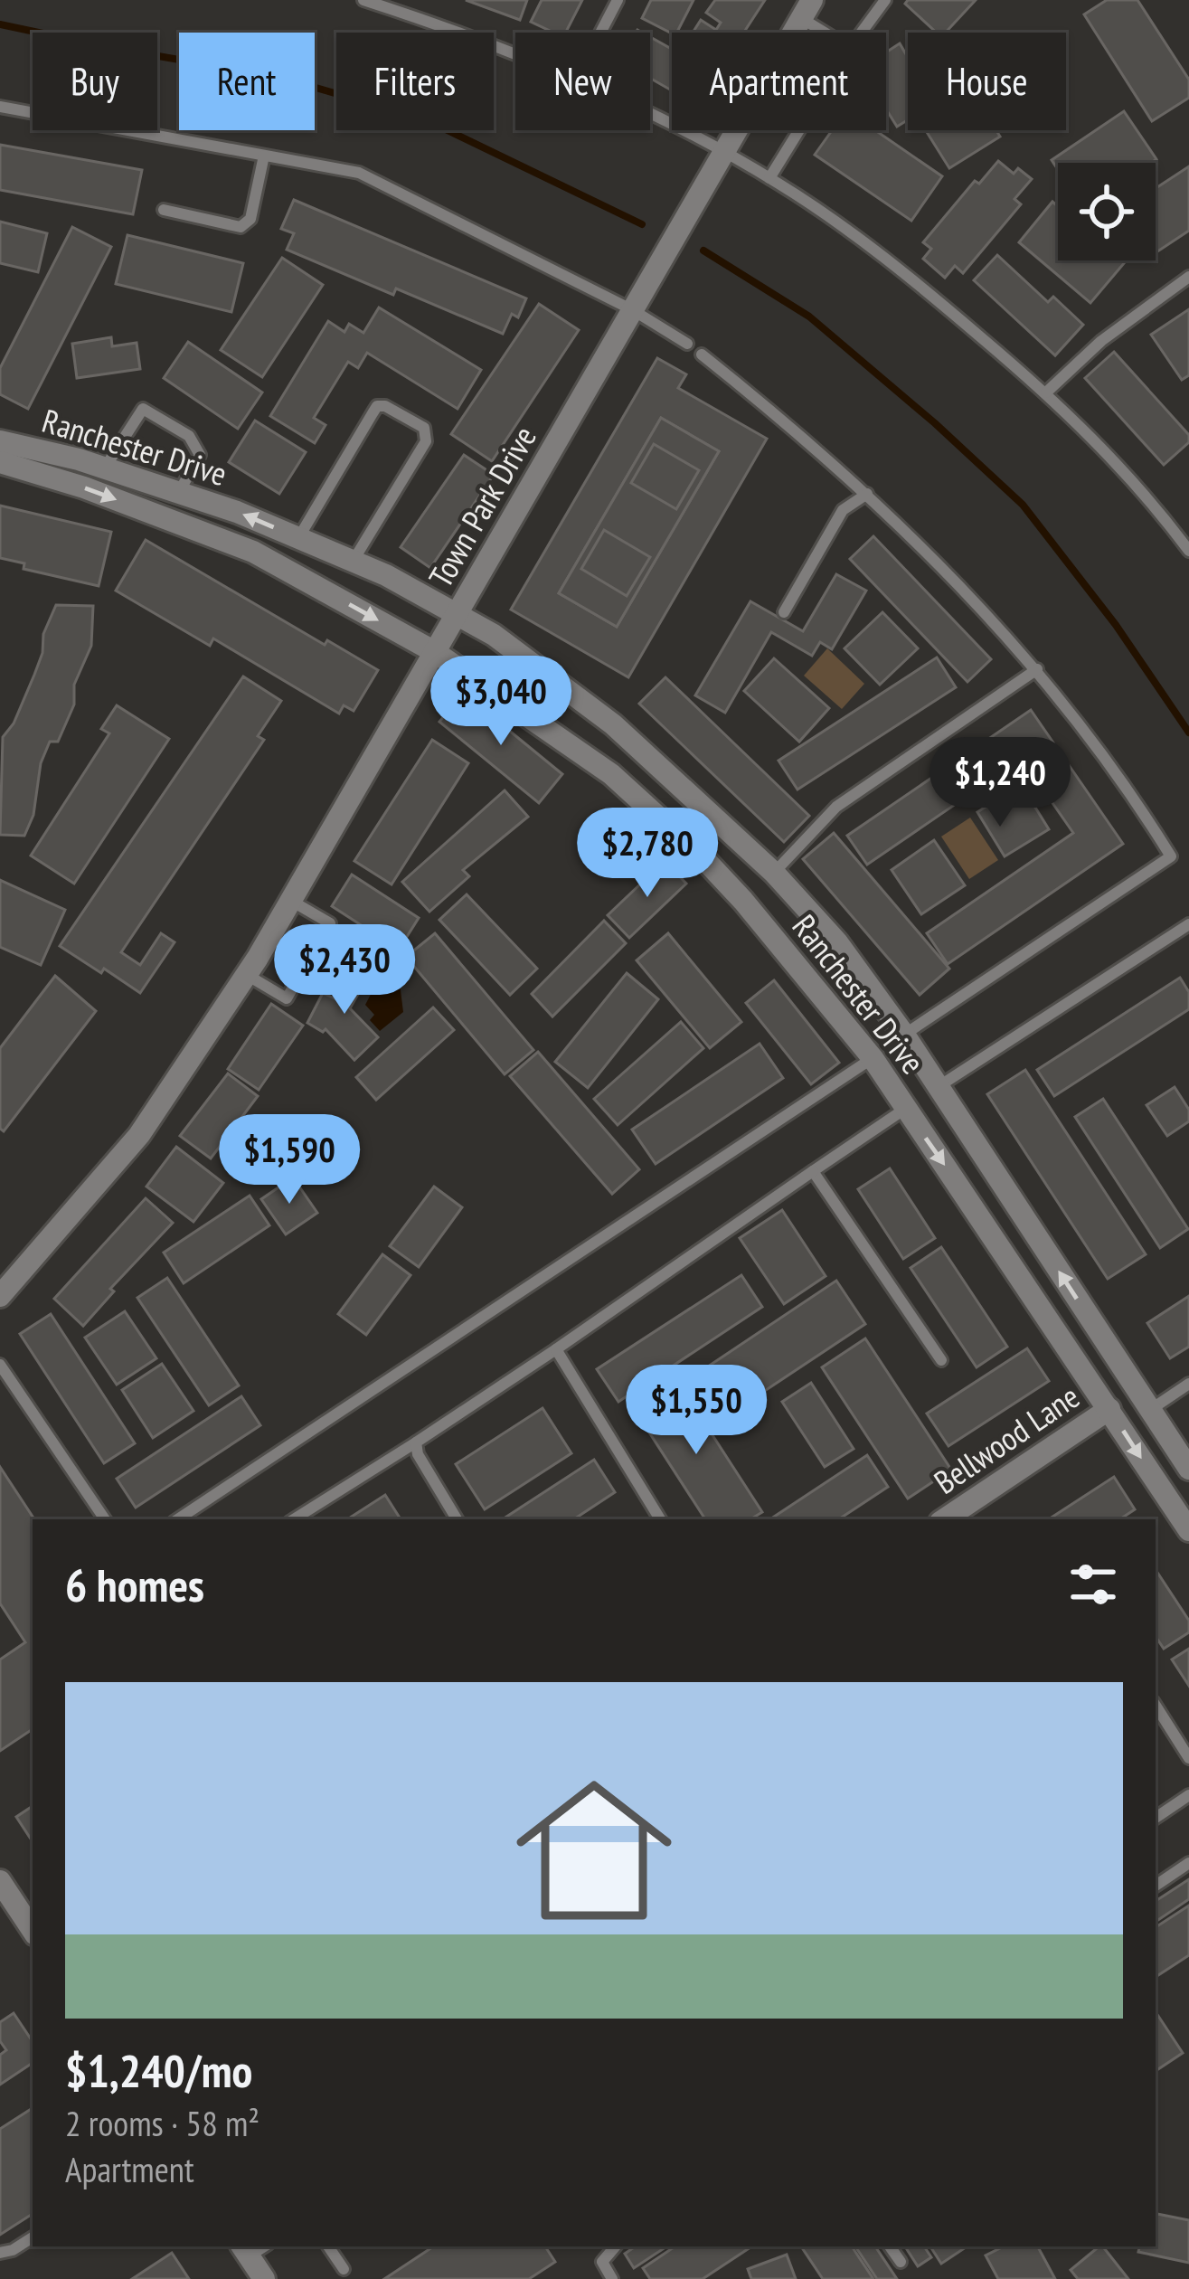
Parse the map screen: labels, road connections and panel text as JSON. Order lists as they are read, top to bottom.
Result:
{
  "streets": {
    "street": ["Ranchester Drive", "Town Park Drive", "Bellwood Lane"]
  },
  "crossings": [
    ["Ranchester Drive", "Town Park Drive"],
    ["Ranchester Drive", "Bellwood Lane"]
  ],
  "page": {
    "chip": [
      "Buy",
      "Rent",
      "Filters",
      "New",
      "Apartment",
      "House"
    ],
    "price": [
      "$3,040",
      "$1,240",
      "$2,780",
      "$2,430",
      "$1,590",
      "$1,550"
    ],
    "heading": "6 homes",
    "list": [
      {
        "name": "$1,240/mo",
        "note": "2 rooms · 58 m² · Apartment"
      }
    ]
  }
}
